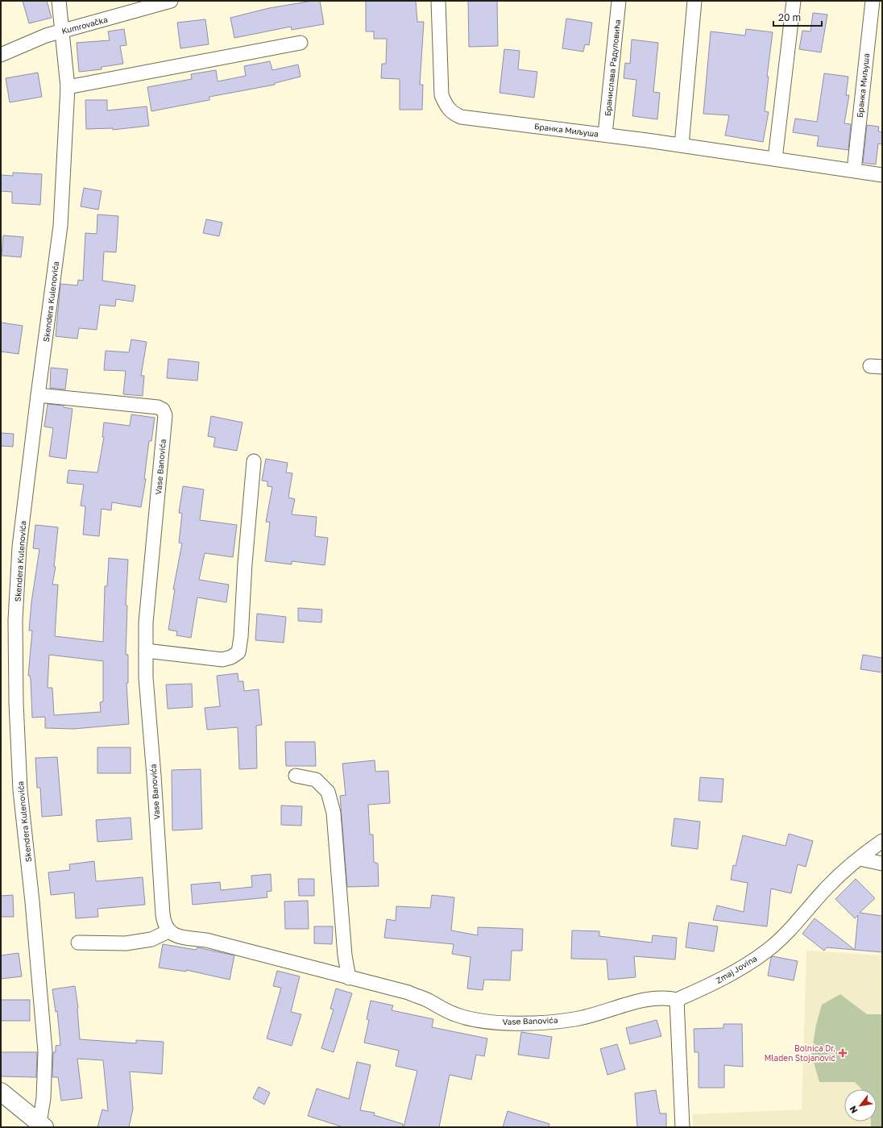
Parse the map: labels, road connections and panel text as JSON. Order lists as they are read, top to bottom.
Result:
{
  "streets": {
    "street": [
      "Kumrovačka",
      "Бранислава Радуловића",
      "Бранка Миљуша",
      "Skendera Kulenovića",
      "Vase Banovića",
      "Zmaj Jovina"
    ]
  },
  "crossings": [
    ["Kumrovačka", "Skendera Kulenovića"],
    ["Бранислава Радуловића", "Бранка Миљуша"],
    ["Skendera Kulenovića", "Vase Banovića"],
    ["Vase Banovića", "Zmaj Jovina"]
  ],
  "places": {
    "health": ["Bolnica Dr. Mladen Stojanović"]
  },
  "scale_bar": "20 m",
  "north": "bottom left"
}
